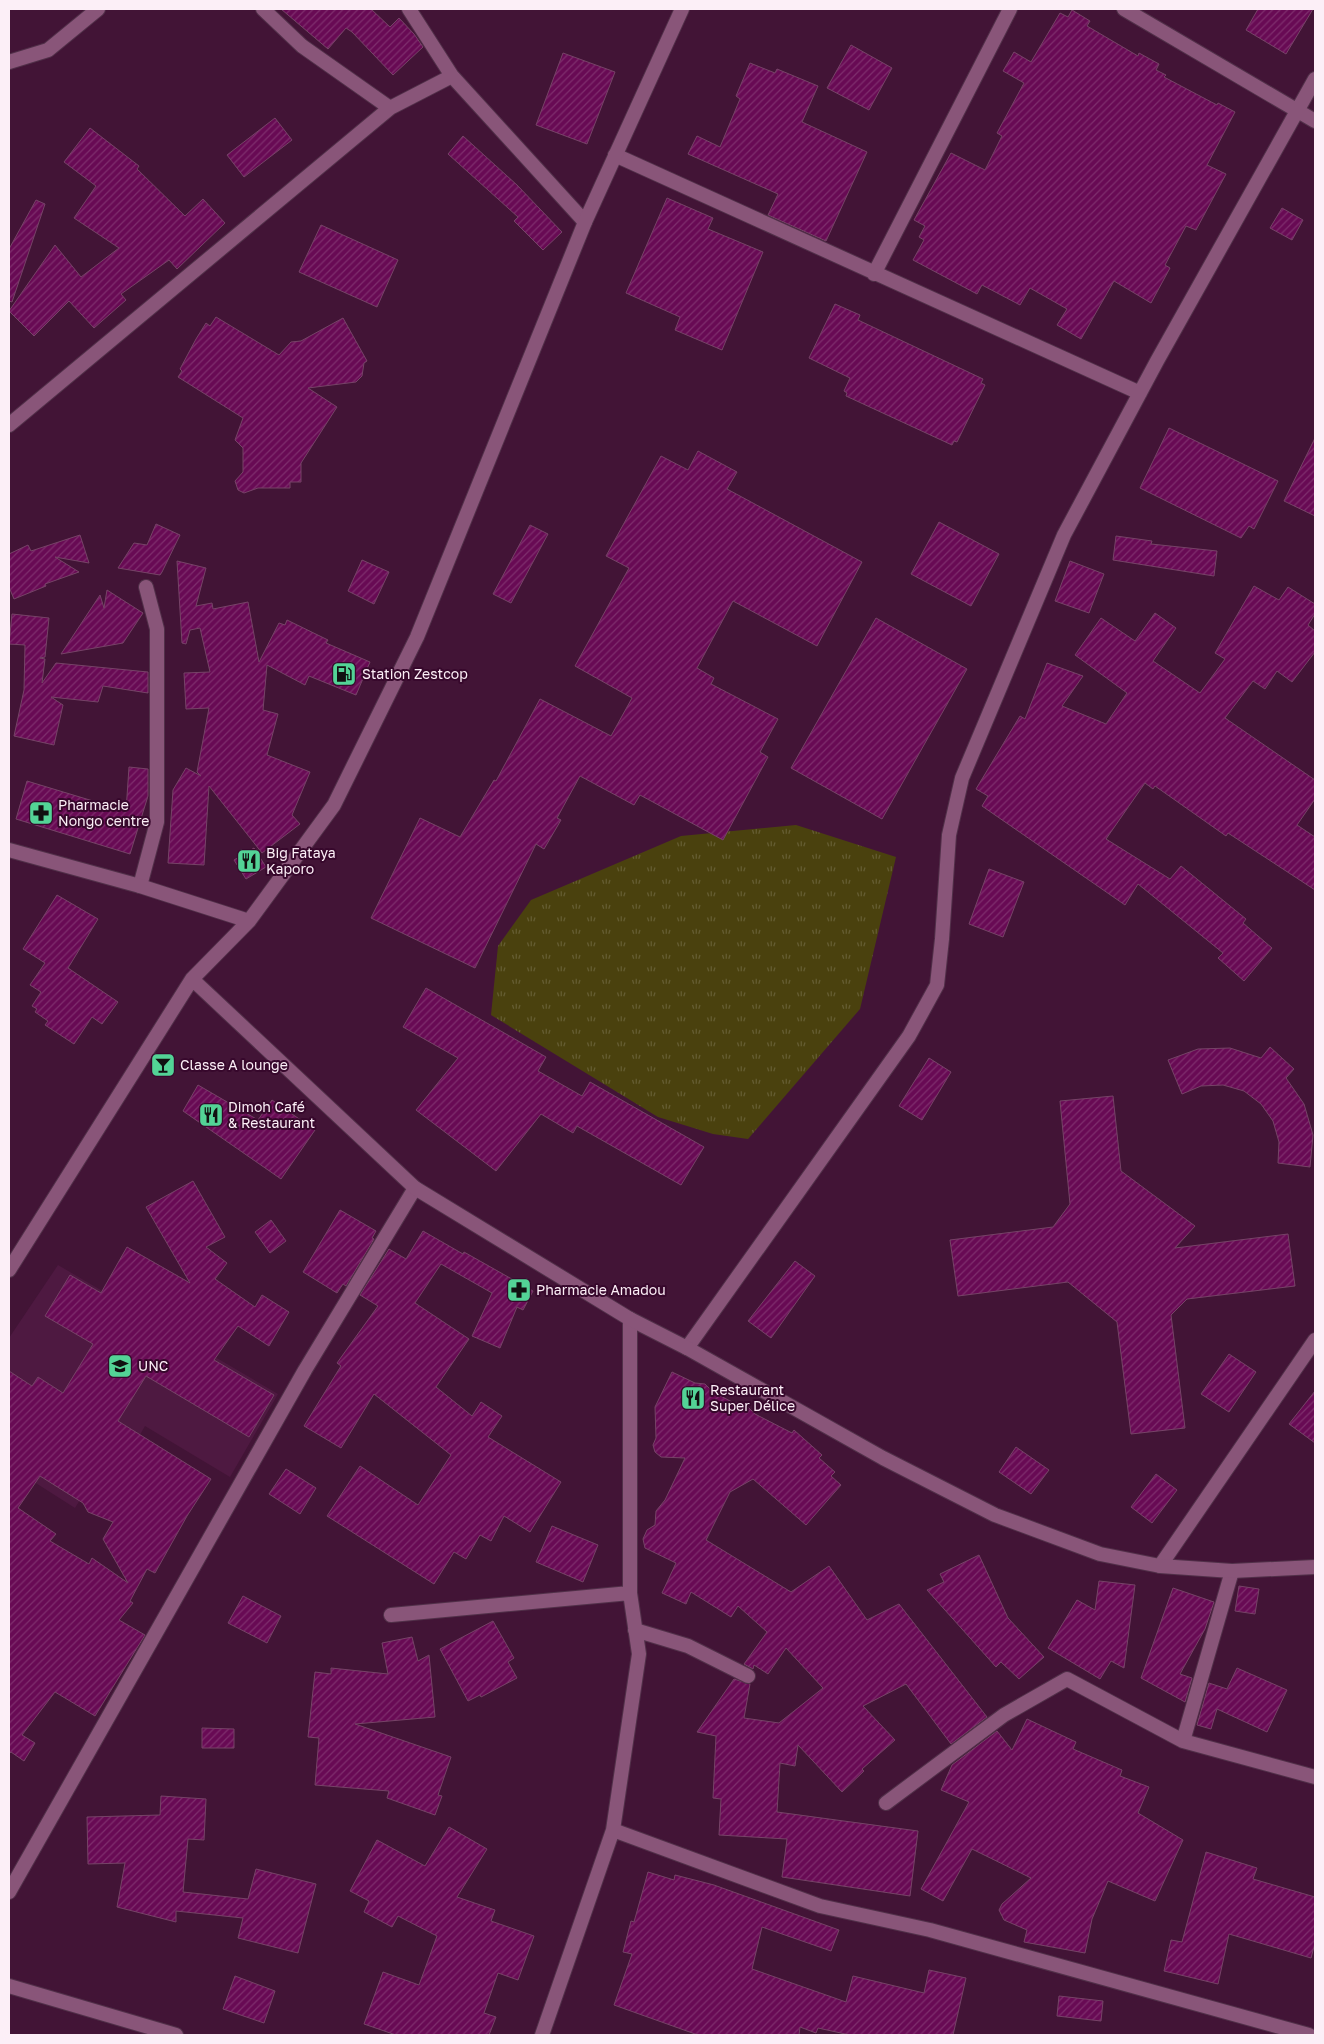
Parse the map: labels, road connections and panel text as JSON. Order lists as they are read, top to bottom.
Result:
{
  "places": {
    "fuel station": ["Station Zestcop"],
    "pharmacy": ["Pharmacie Nongo centre", "Pharmacie Amadou"],
    "restaurant": ["Big Fataya Kaporo", "Dimoh Café & Restaurant", "Restaurant Super Délice"],
    "bar": ["Classe A lounge"],
    "school or university": ["UNC"]
  }
}
